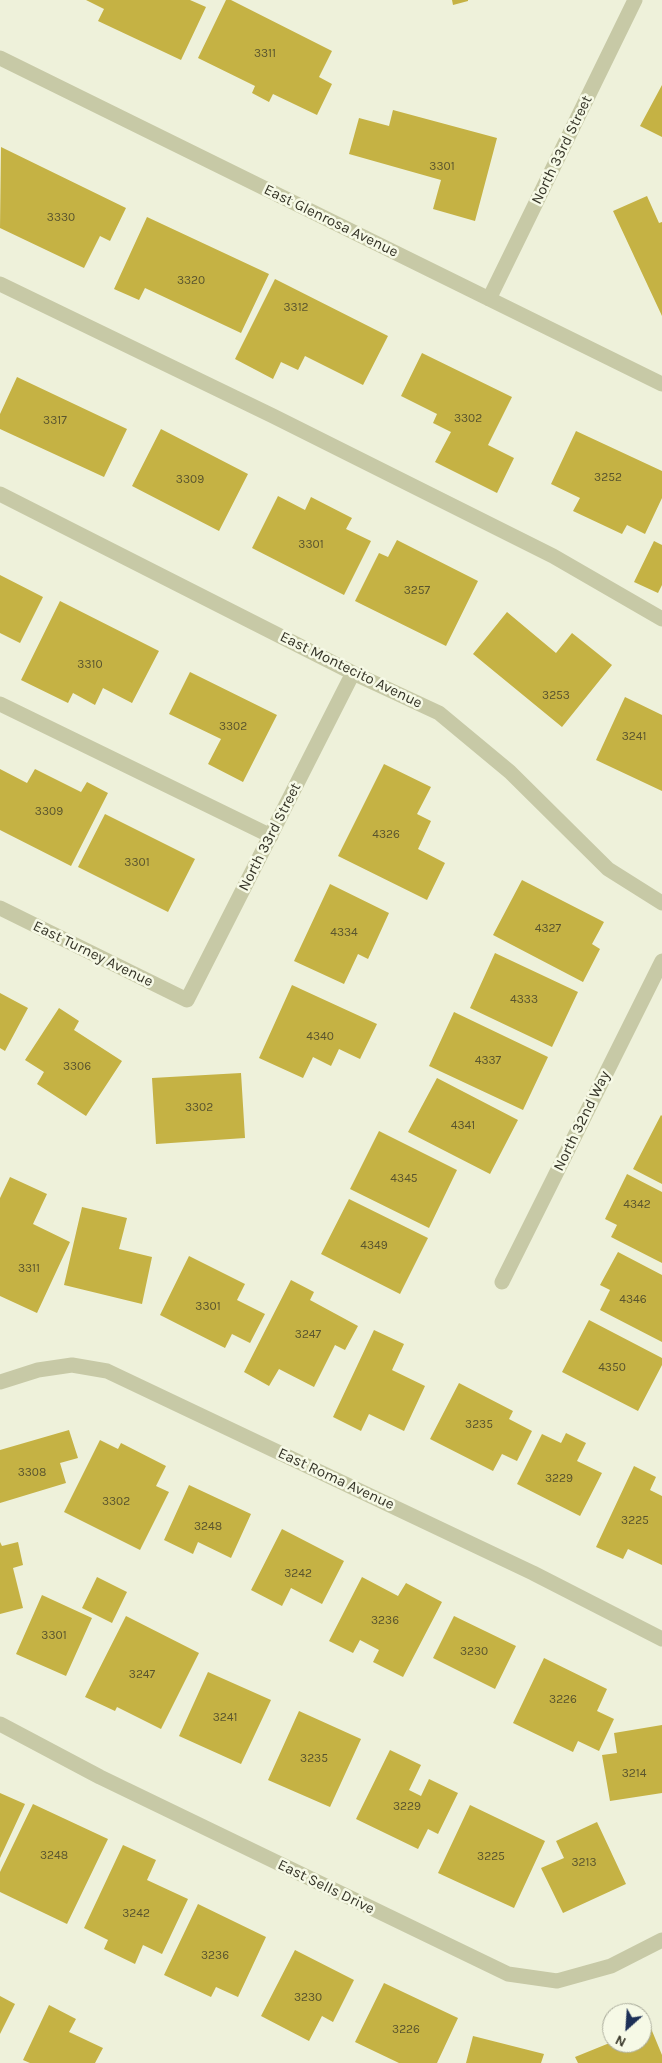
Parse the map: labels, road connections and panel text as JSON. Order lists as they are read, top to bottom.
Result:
{
  "streets": {
    "street": [
      "North 33rd Street",
      "East Glenrosa Avenue",
      "East Montecito Avenue",
      "East Turney Avenue",
      "North 32nd Way",
      "East Roma Avenue",
      "East Sells Drive"
    ]
  },
  "crossings": [
    ["North 33rd Street", "East Glenrosa Avenue"],
    ["North 33rd Street", "East Montecito Avenue"],
    ["North 33rd Street", "East Turney Avenue"]
  ],
  "house_numbers": [
    "3311",
    "3301",
    "3330",
    "3320",
    "3312",
    "3302",
    "3317",
    "3252",
    "3309",
    "3301",
    "3257",
    "3310",
    "3253",
    "3302",
    "3241",
    "3309",
    "4326",
    "3301",
    "4327",
    "4334",
    "4333",
    "4340",
    "4337",
    "3306",
    "3302",
    "4341",
    "4345",
    "4342",
    "4349",
    "3311",
    "4346",
    "3301",
    "3247",
    "4350",
    "3235",
    "3308",
    "3229",
    "3302",
    "3225",
    "3248",
    "3242",
    "3236",
    "3301",
    "3230",
    "3247",
    "3226",
    "3241",
    "3235",
    "3214",
    "3229",
    "3248",
    "3225",
    "3213",
    "3242",
    "3236",
    "3230",
    "3226"
  ],
  "north": "bottom left"
}
